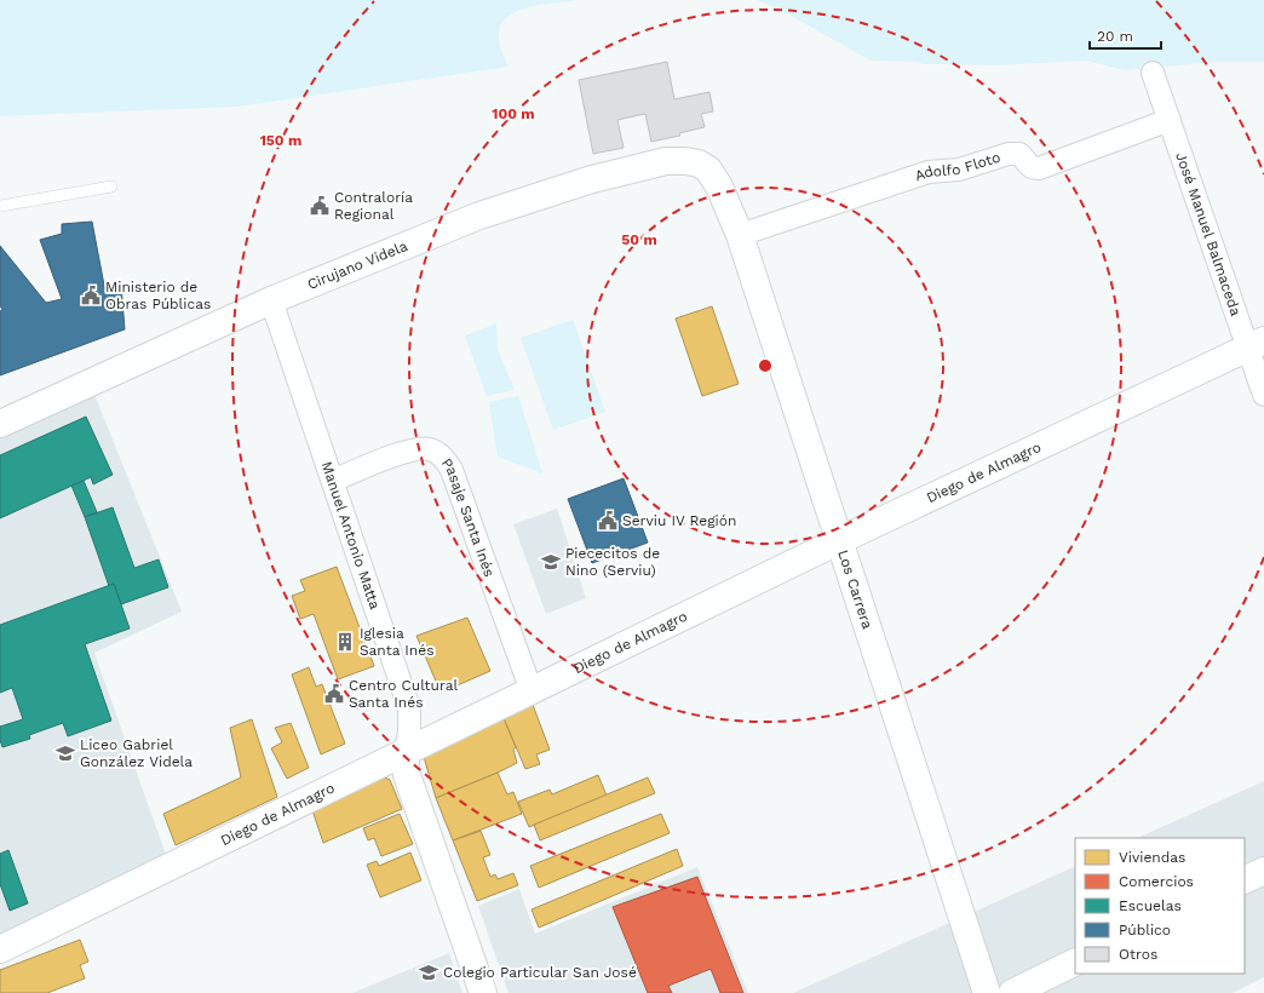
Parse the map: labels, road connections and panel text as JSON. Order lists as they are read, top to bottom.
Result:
{
  "streets": {
    "street": [
      "Adolfo Floto",
      "José Manuel Balmaceda",
      "Cirujano Videla",
      "Diego de Almagro",
      "Pasaje Santa Inés",
      "Manuel Antonio Matta",
      "Los Carrera"
    ]
  },
  "crossings": [
    ["Adolfo Floto", "José Manuel Balmaceda"],
    ["Adolfo Floto", "Los Carrera"],
    ["José Manuel Balmaceda", "Diego de Almagro"],
    ["Cirujano Videla", "Manuel Antonio Matta"],
    ["Cirujano Videla", "Los Carrera"],
    ["Diego de Almagro", "Pasaje Santa Inés"],
    ["Diego de Almagro", "Manuel Antonio Matta"],
    ["Diego de Almagro", "Los Carrera"],
    ["Pasaje Santa Inés", "Manuel Antonio Matta"]
  ],
  "places": {
    "public building": [
      "Contraloría Regional",
      "Ministerio de Obras Públicas",
      "Serviu IV Región",
      "Centro Cultural Santa Inés"
    ],
    "school or university": ["Piececitos de Nino (Serviu)", "Liceo Gabriel González Videla", "Colegio Particular San José"],
    "building": ["Iglesia Santa Inés"]
  },
  "legend": [
    "Viviendas",
    "Comercios",
    "Escuelas",
    "Público",
    "Otros"
  ],
  "scale_bar": "20 m",
  "rings": ["100 m", "150 m", "50 m"]
}
